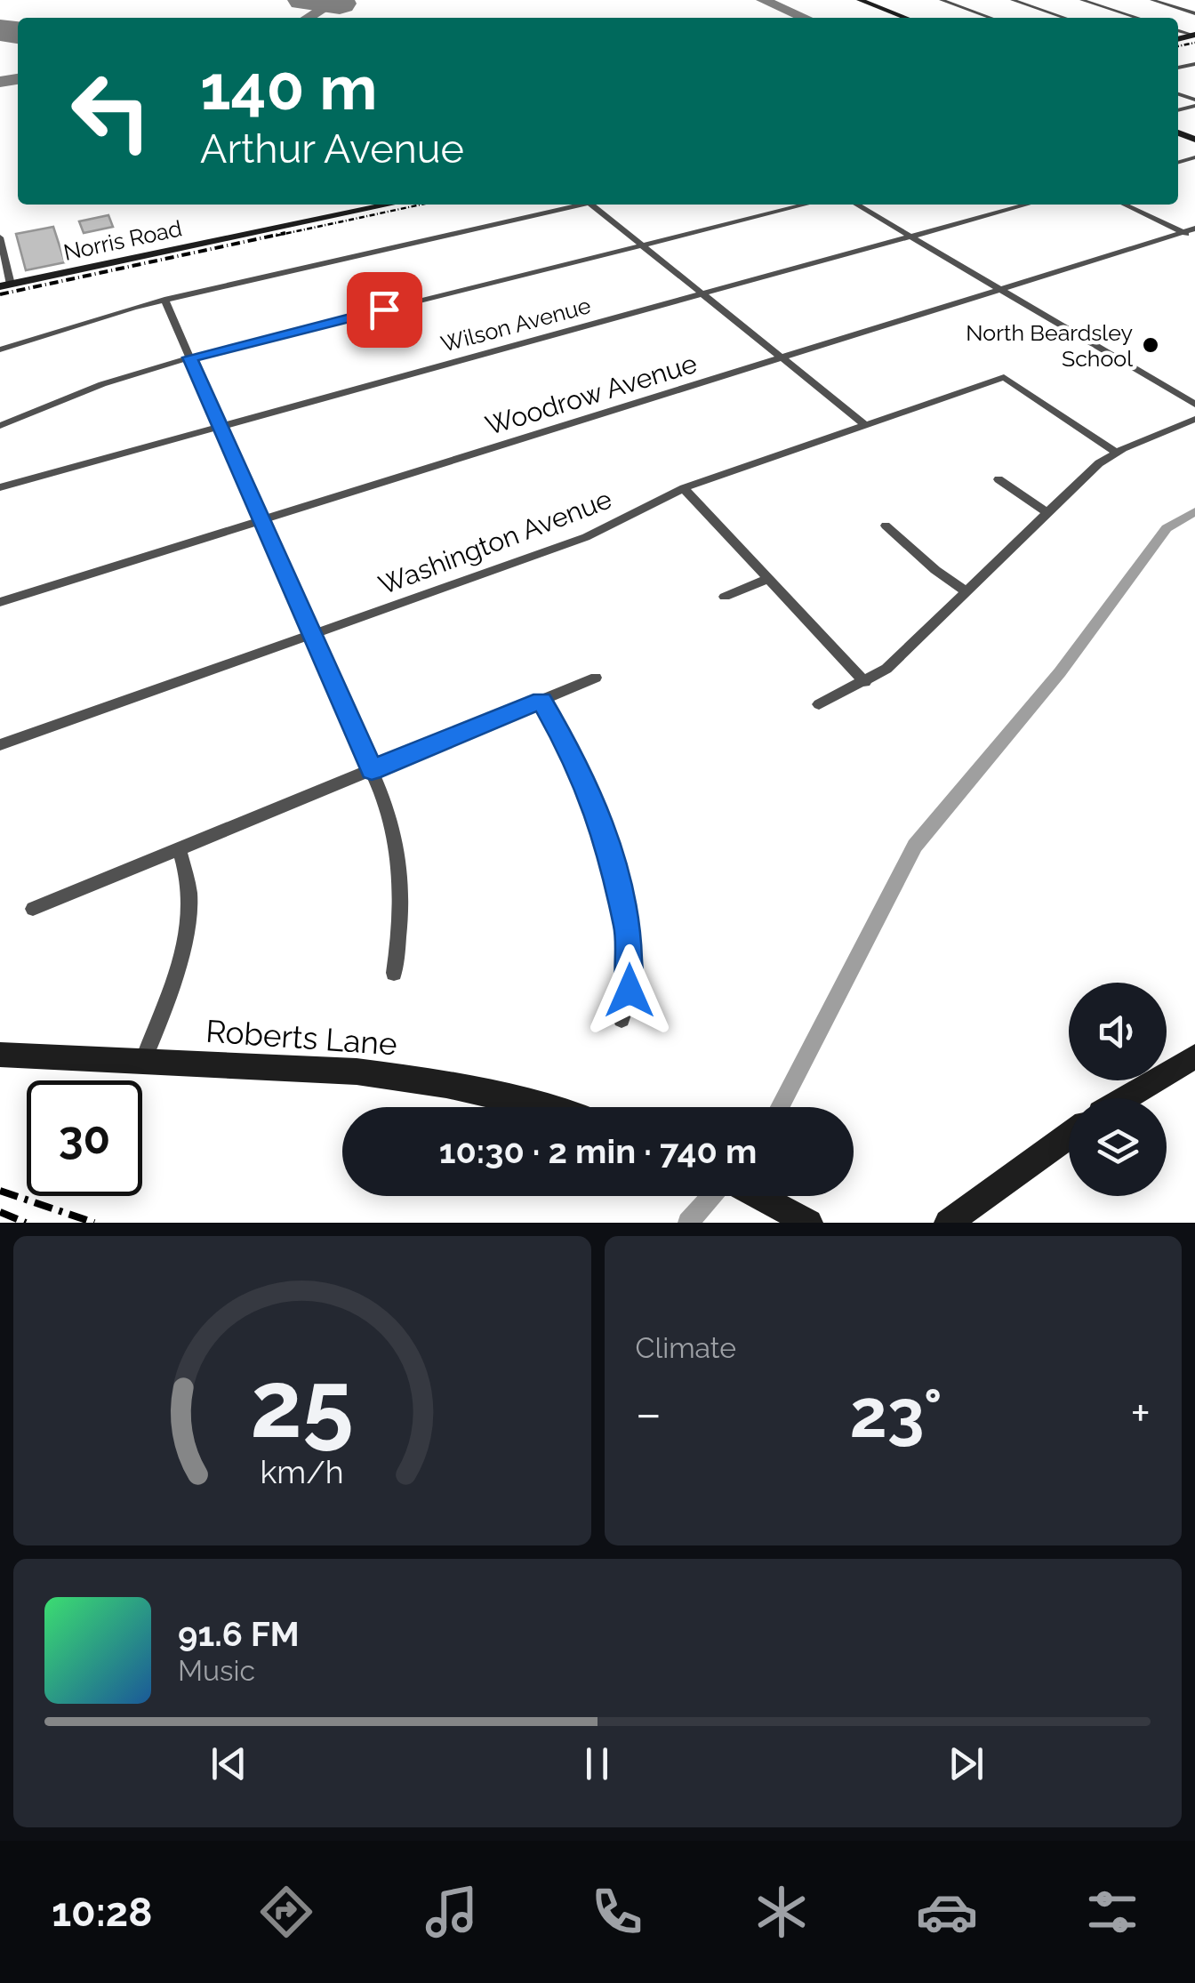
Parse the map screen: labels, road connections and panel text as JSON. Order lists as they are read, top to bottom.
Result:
{
  "streets": {
    "street": [
      "Norris Road",
      "Wilson Avenue",
      "Woodrow Avenue",
      "Washington Avenue",
      "Roberts Lane"
    ]
  },
  "places": ["North Beardsley School"],
  "page": {
    "turn": ["140 m", "Arthur Avenue"],
    "limit": "30",
    "trip": "10:30 · 2 min · 740 m",
    "tile": "Climate",
    "heat": ["−", "23°", "+"],
    "song": ["91.6 FM", "Music"],
    "tabs": "10:28",
    "gauge": ["25", "km/h"]
  }
}
